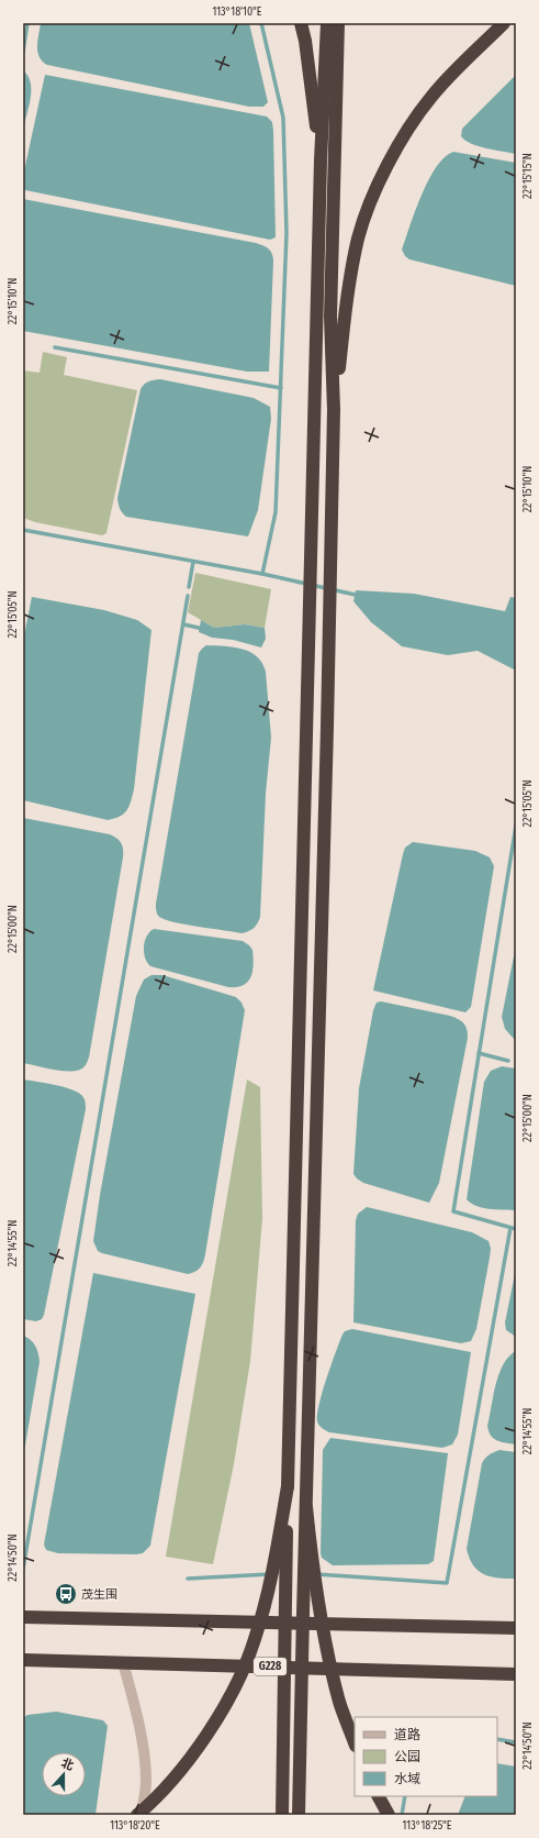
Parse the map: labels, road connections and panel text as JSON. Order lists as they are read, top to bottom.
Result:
{
  "streets": {
    "highway": ["G228"]
  },
  "places": {
    "bus stop": ["茂生围"]
  },
  "legend": ["道路", "公园", "水域"],
  "north": "top",
  "coordinates": [
    "113°18'10\"E",
    "22°15'15\"N",
    "22°15'10\"N",
    "22°15'05\"N",
    "22°15'00\"N",
    "22°14'55\"N",
    "22°14'50\"N",
    "113°18'20\"E",
    "113°18'25\"E"
  ]
}
